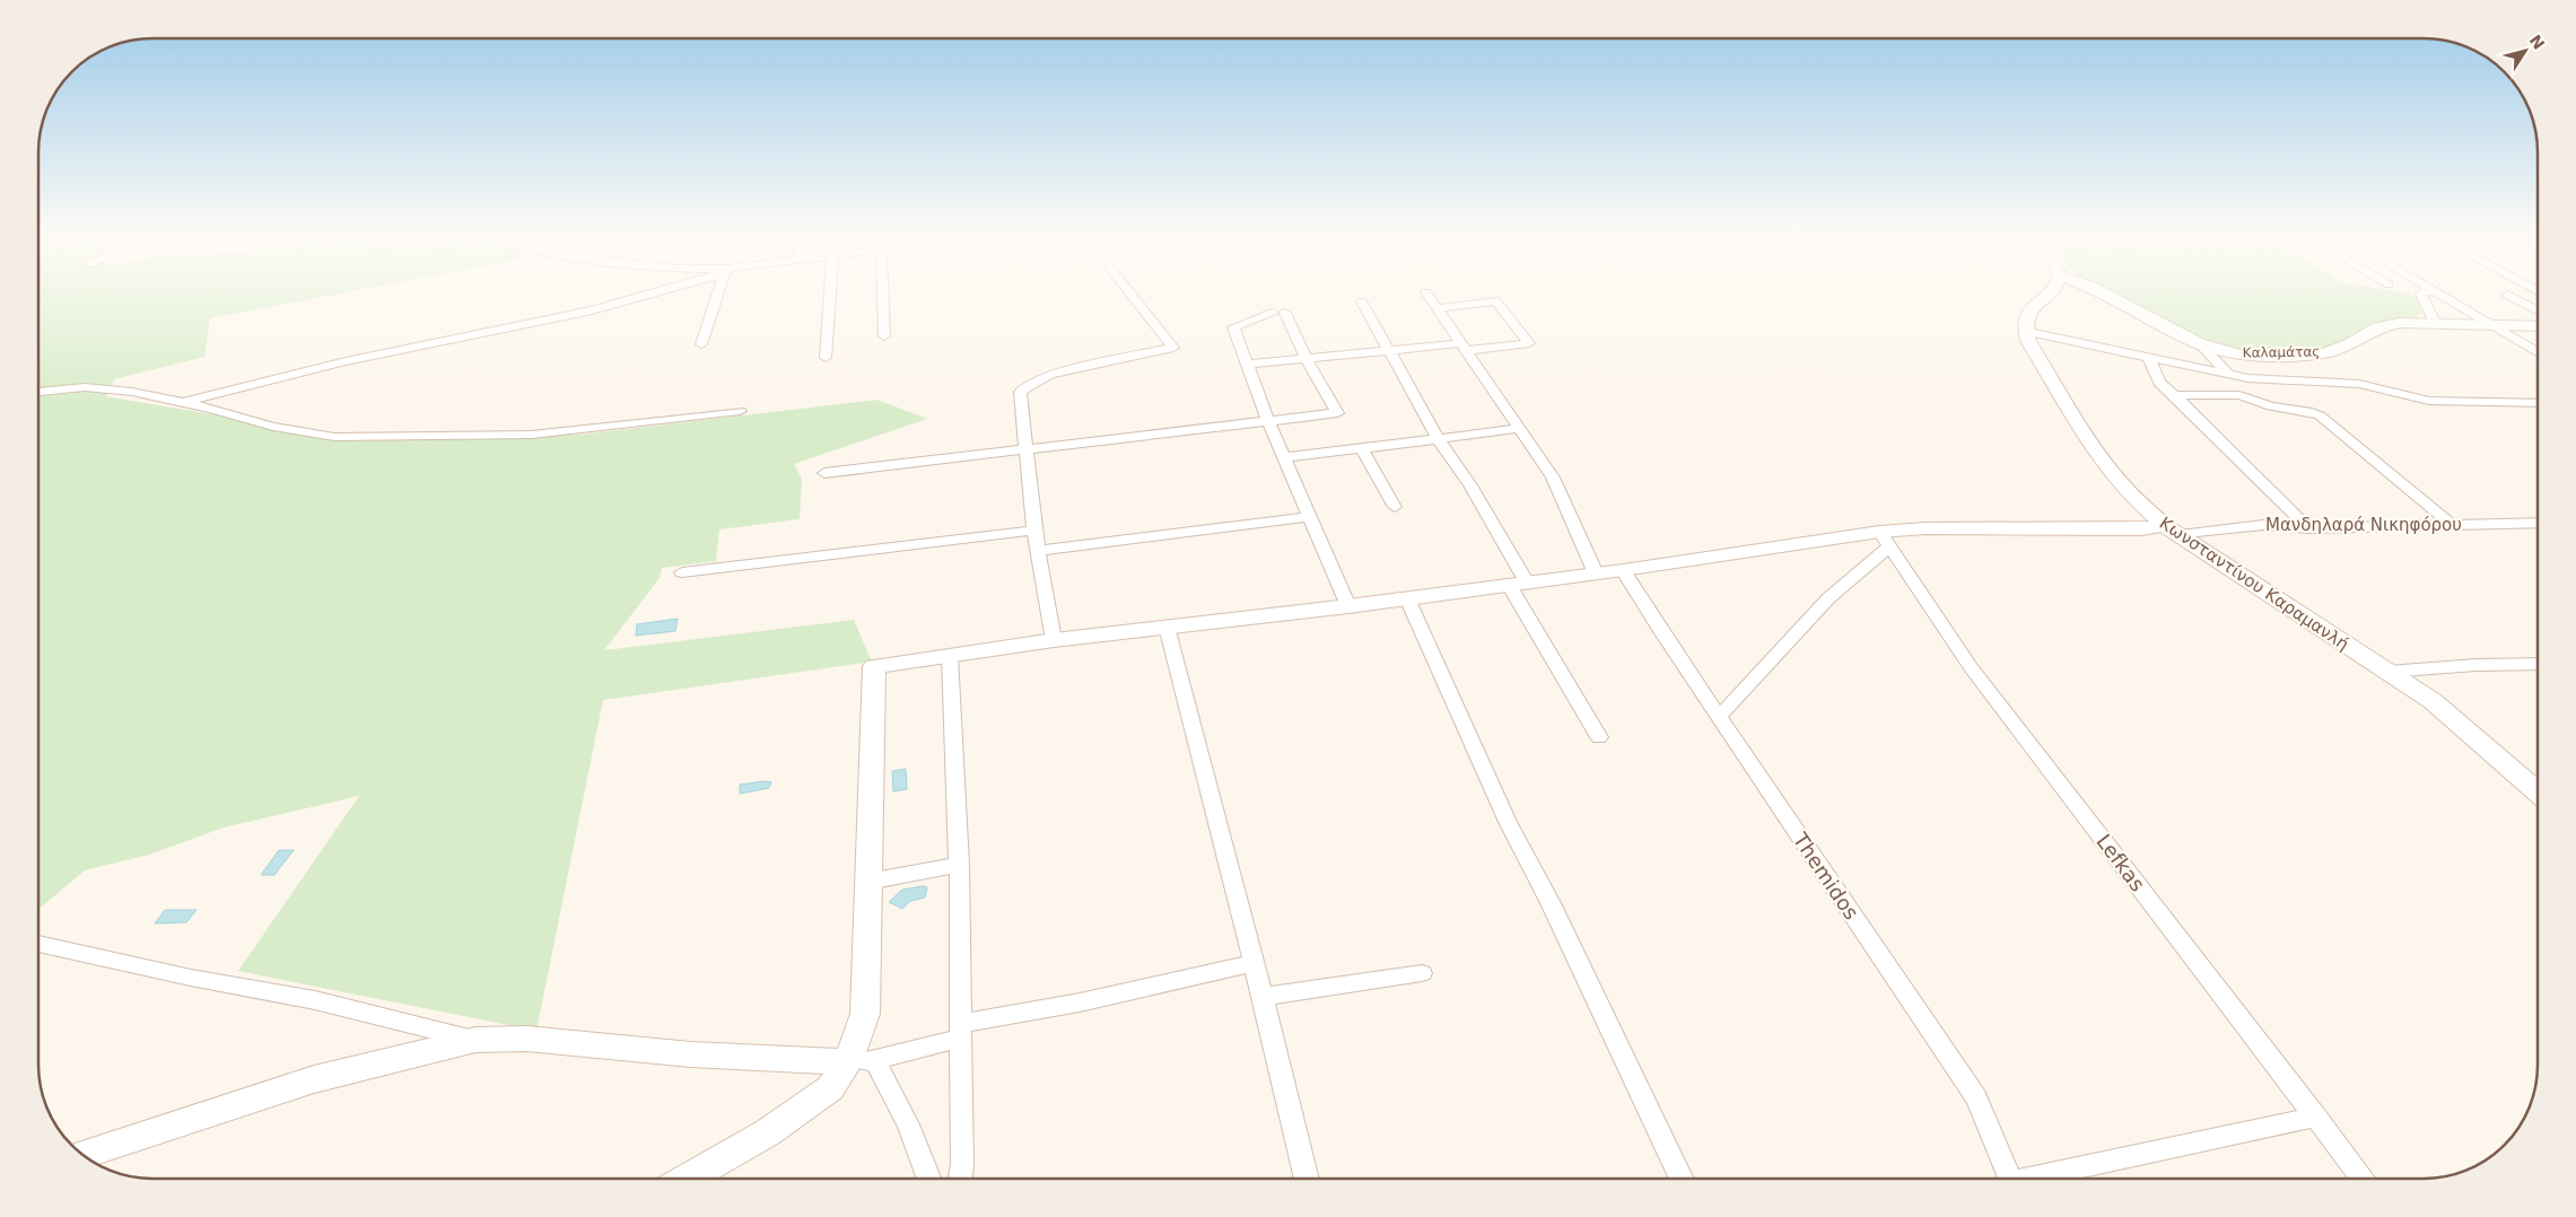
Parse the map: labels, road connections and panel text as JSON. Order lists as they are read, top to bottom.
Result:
{
  "streets": {
    "street": [
      "Καλαμάτας",
      "Μανδηλαρά Νικηφόρου",
      "Κωνσταντίνου Καραμανλή",
      "Lefkas",
      "Themidos"
    ]
  },
  "crossings": [
    ["Μανδηλαρά Νικηφόρου", "Κωνσταντίνου Καραμανλή"]
  ],
  "north": "top right"
}
